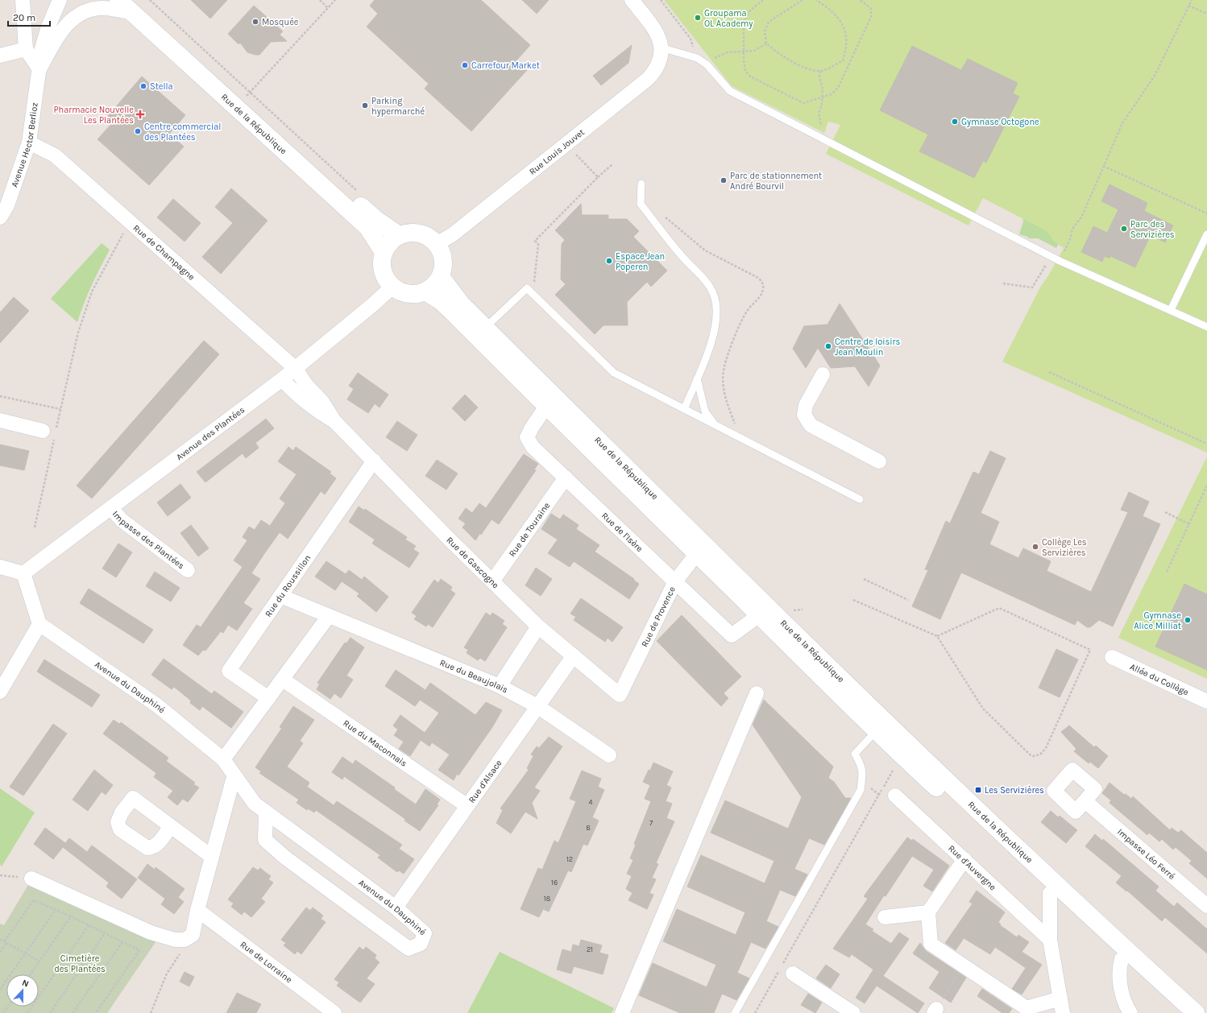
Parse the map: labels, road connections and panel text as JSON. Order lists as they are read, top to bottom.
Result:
{
  "streets": {
    "main road": ["Rue de la République"],
    "street": [
      "Avenue Hector Berlioz",
      "Rue Louis Jouvet",
      "Rue de Champagne",
      "Avenue des Plantées",
      "Rue de Touraine",
      "Rue de l'Isère",
      "Impasse des Plantées",
      "Rue de Gascogne",
      "Rue du Roussillon",
      "Rue de Provence",
      "Rue du Beaujolais",
      "Allée du Collège",
      "Avenue du Dauphiné",
      "Rue du Maconnais",
      "Rue d'Alsace",
      "Impasse Léo Ferré",
      "Rue d'Auvergne",
      "Rue de Lorraine"
    ]
  },
  "crossings": [
    ["Rue de la République", "Avenue Hector Berlioz"],
    ["Rue de la République", "Rue Louis Jouvet"],
    ["Rue de la République", "Avenue des Plantées"],
    ["Rue de la République", "Rue de l'Isère"],
    ["Rue de la République", "Rue de Provence"],
    ["Avenue Hector Berlioz", "Rue de Champagne"],
    ["Rue Louis Jouvet", "Avenue des Plantées"],
    ["Rue de Champagne", "Avenue des Plantées"],
    ["Rue de Champagne", "Rue de Gascogne"],
    ["Avenue des Plantées", "Impasse des Plantées"],
    ["Avenue des Plantées", "Rue de Gascogne"],
    ["Rue de Touraine", "Rue de l'Isère"],
    ["Rue de Touraine", "Rue de Gascogne"],
    ["Rue de l'Isère", "Rue de Provence"],
    ["Rue de Gascogne", "Rue du Roussillon"],
    ["Rue de Gascogne", "Rue de Provence"],
    ["Rue de Gascogne", "Rue d'Alsace"],
    ["Rue du Roussillon", "Rue du Beaujolais"],
    ["Rue du Beaujolais", "Rue d'Alsace"],
    ["Avenue du Dauphiné", "Rue d'Alsace"],
    ["Rue du Maconnais", "Rue d'Alsace"]
  ],
  "parks": ["Cimetière des Plantées"],
  "places": {
    "other": [
      "Groupama OL Academy",
      "Mosquée",
      "Carrefour Market",
      "Stella",
      "Parking hypermarché",
      "Gymnase Octogone",
      "Centre commercial des Plantées",
      "Parc de stationnement André Bourvil",
      "Parc des Servizières",
      "Espace Jean Poperen",
      "Centre de loisirs Jean Moulin",
      "Collège Les Servizières",
      "Gymnase Alice Milliat"
    ],
    "health": ["Pharmacie Nouvelle Les Plantées"],
    "transit": ["Les Servizières"]
  },
  "house_numbers": [
    "4",
    "7",
    "8",
    "12",
    "16",
    "18",
    "21"
  ],
  "scale_bar": "20 m",
  "north": "top"
}
